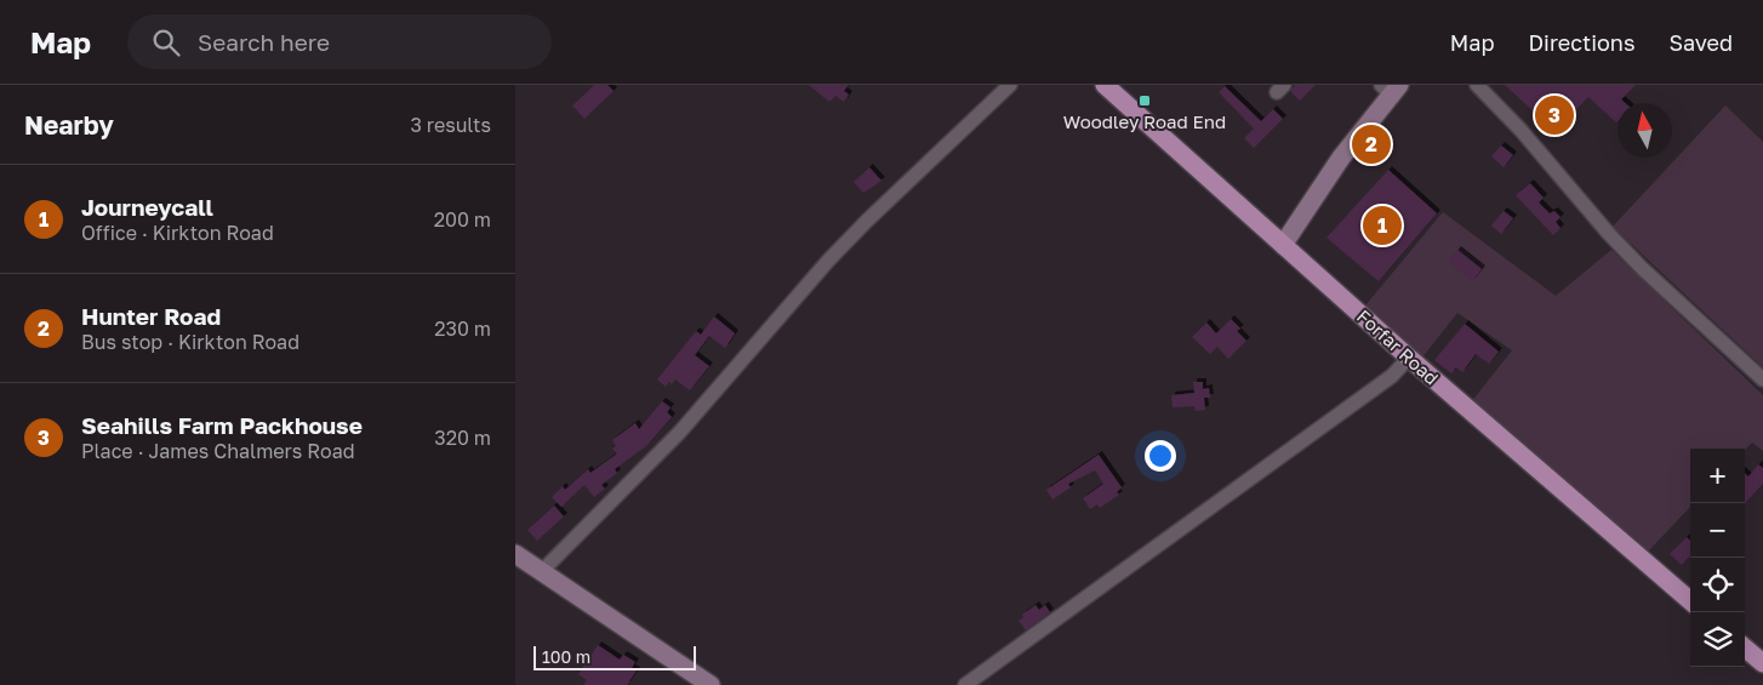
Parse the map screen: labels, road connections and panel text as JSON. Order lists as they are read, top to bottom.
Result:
{
  "streets": {
    "main road": ["Forfar Road"]
  },
  "places": {
    "transit": ["Woodley Road End"]
  },
  "scale_bar": "100 m",
  "north": "top",
  "page": {
    "header": "Map",
    "search": "Search here",
    "nav": ["Map", "Directions", "Saved"],
    "heading": ["Nearby", "3 results"],
    "pins": ["3", "2", "1"],
    "list": [
      {
        "mark": "1",
        "name": "Journeycall",
        "note": "Office · Kirkton Road",
        "value": "200 m"
      },
      {
        "mark": "2",
        "name": "Hunter Road",
        "note": "Bus stop · Kirkton Road",
        "value": "230 m"
      },
      {
        "mark": "3",
        "name": "Seahills Farm Packhouse",
        "note": "Place · James Chalmers Road",
        "value": "320 m"
      }
    ],
    "map_buttons": ["+", "−"],
    "scale": "100 m"
  }
}
